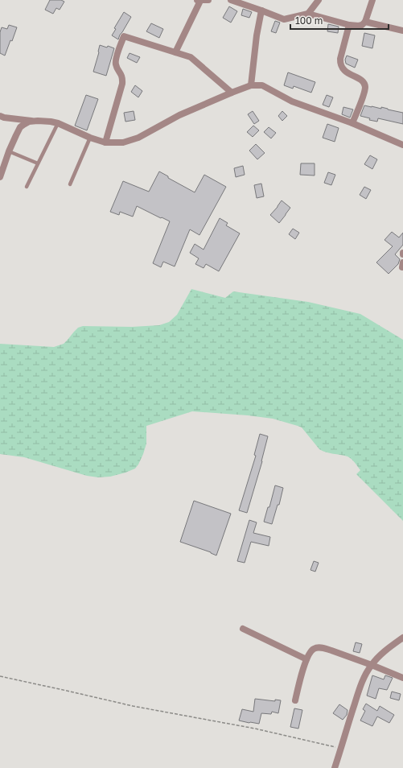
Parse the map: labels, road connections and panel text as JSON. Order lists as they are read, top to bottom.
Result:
{
  "scale_bar": "100 m"
}
